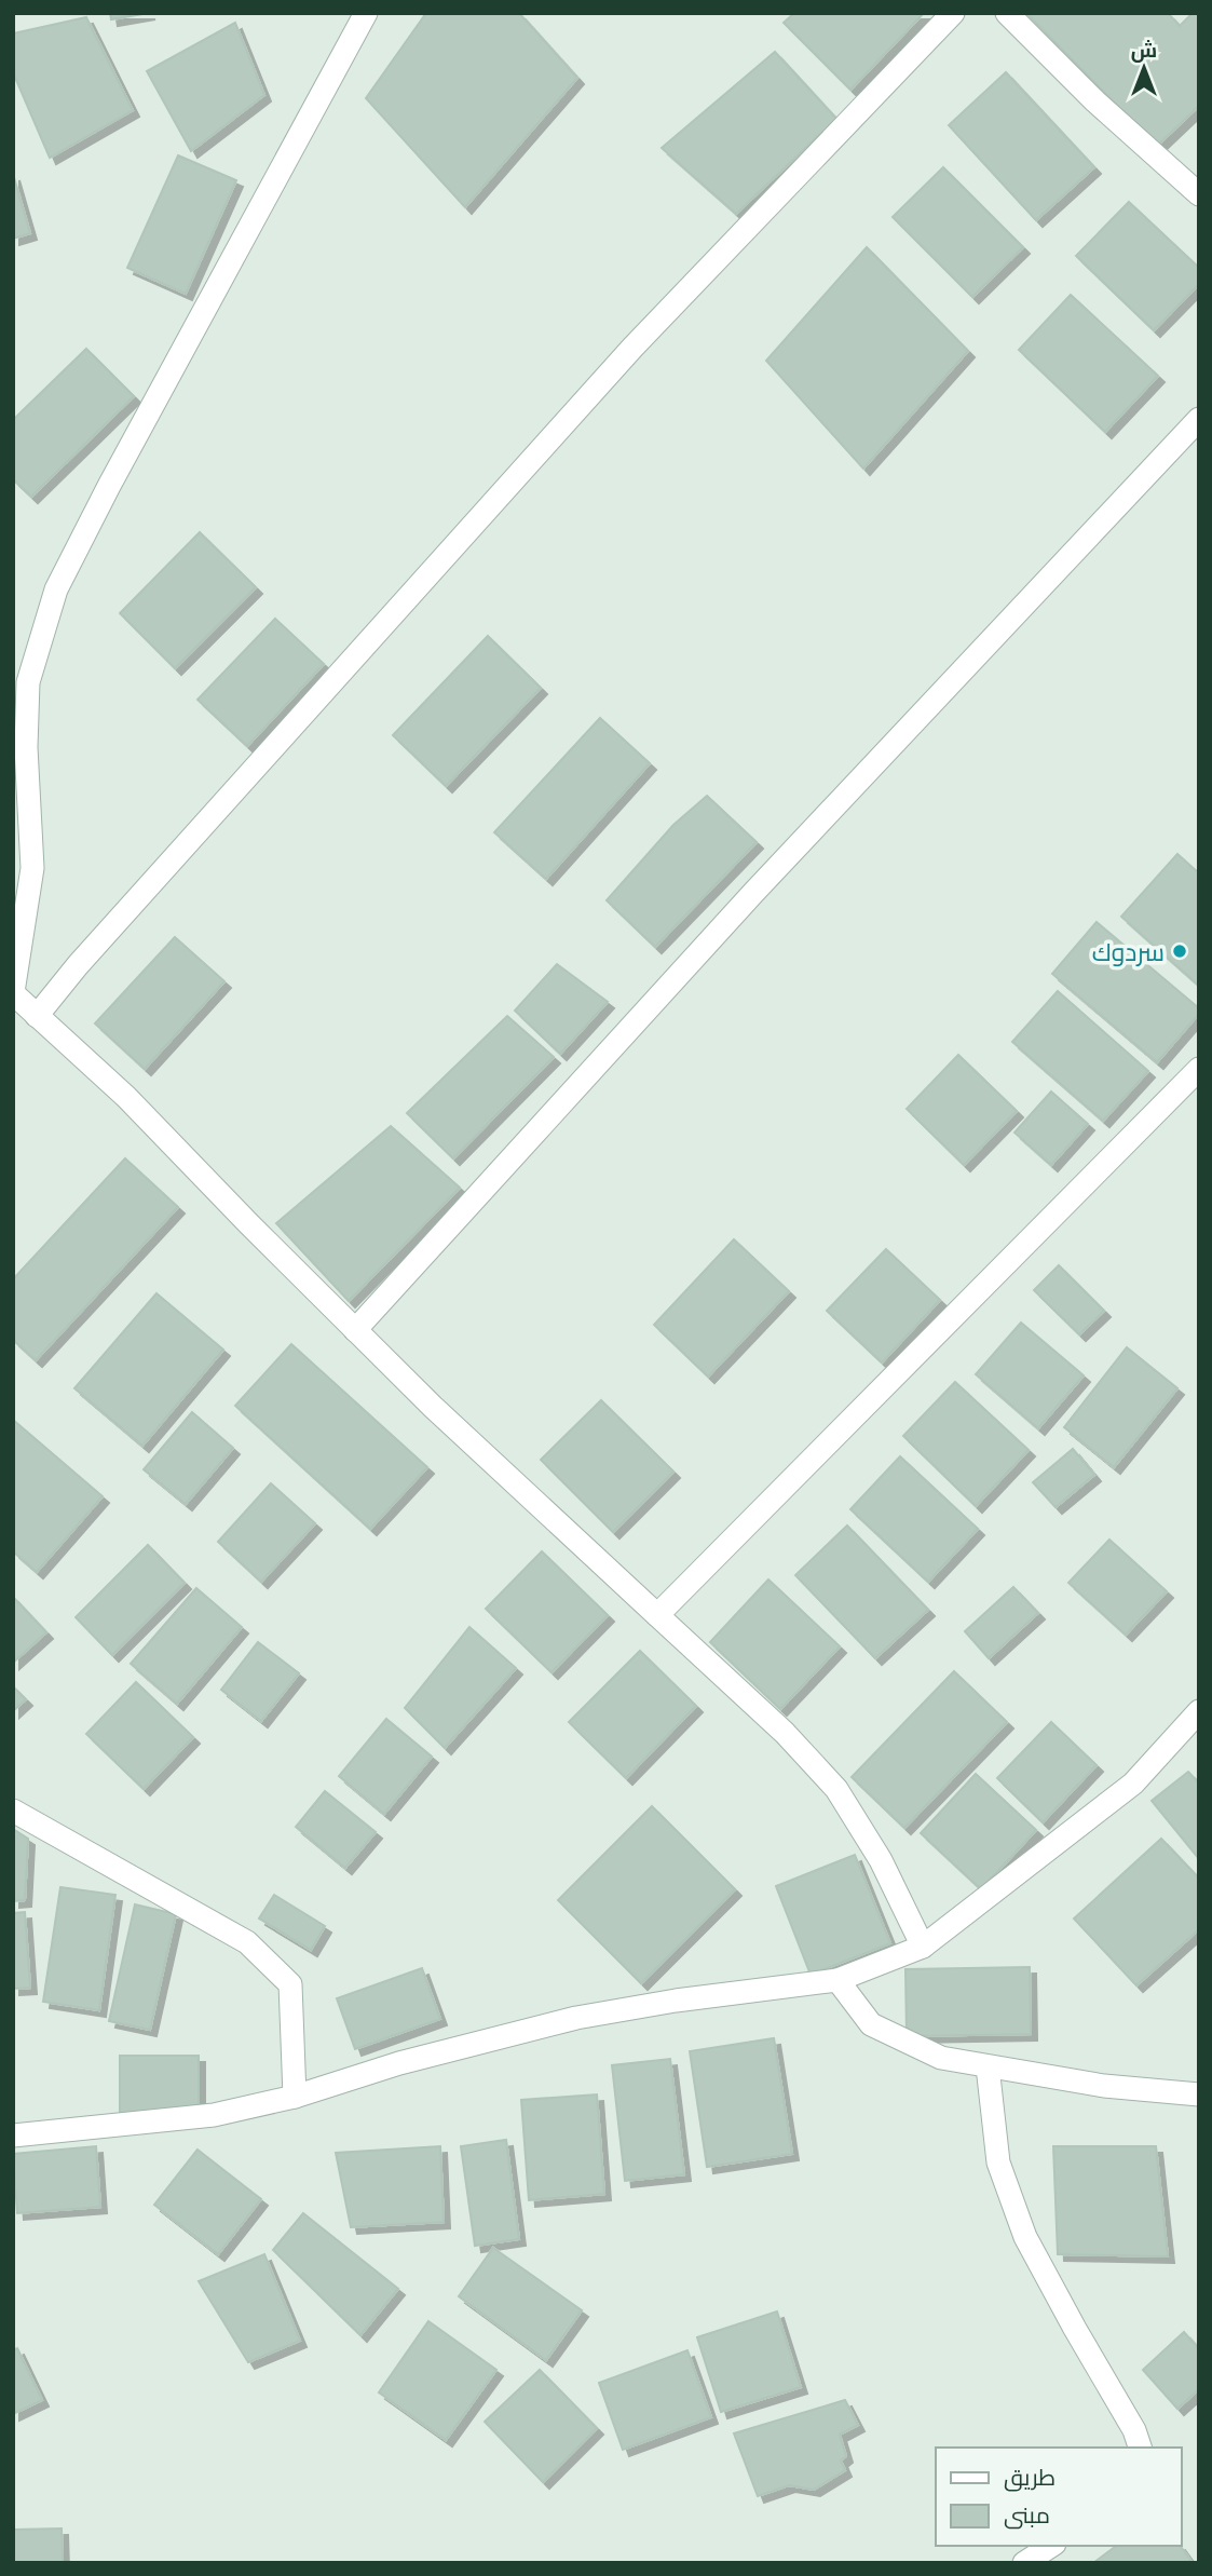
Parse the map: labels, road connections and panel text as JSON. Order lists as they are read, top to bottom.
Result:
{
  "places": ["سردوك"],
  "legend": ["طريق", "مبنى"],
  "north": "top"
}
